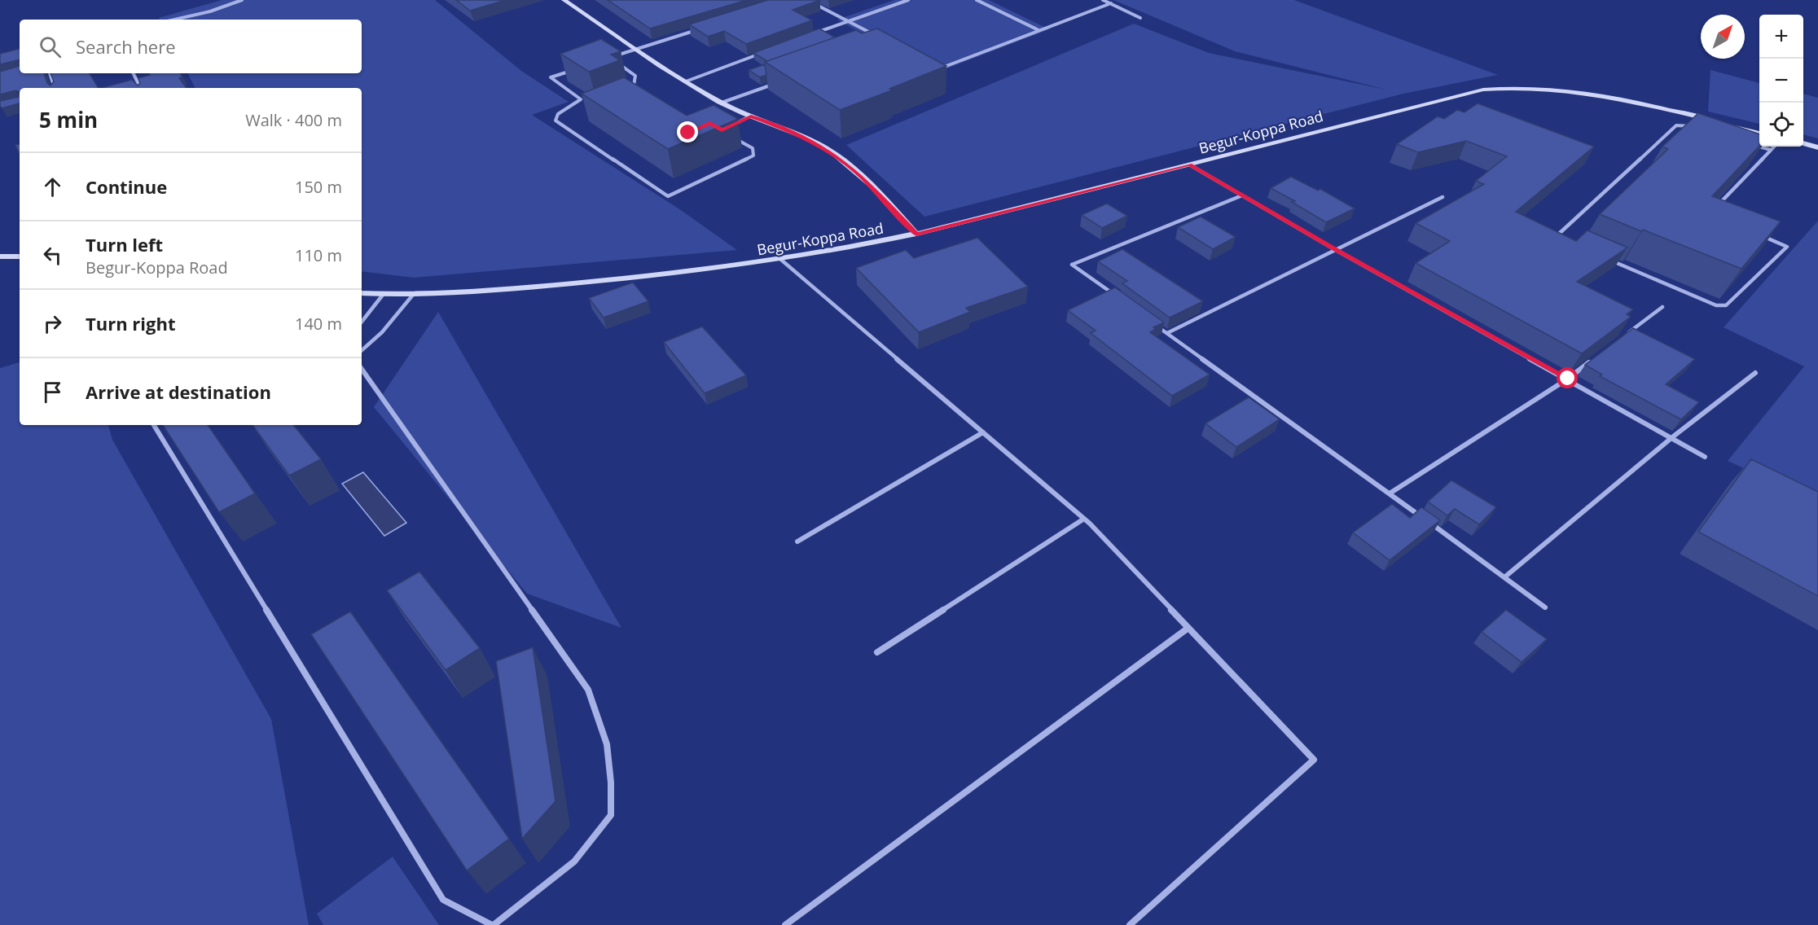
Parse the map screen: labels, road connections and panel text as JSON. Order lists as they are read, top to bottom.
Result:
{
  "streets": {
    "main road": ["Begur-Koppa Road"]
  },
  "north": "top right",
  "page": {
    "map_buttons": ["+", "−"],
    "search": "Search here",
    "heading": ["5 min", "Walk · 400 m"],
    "list": [
      ["Continue", "150 m"],
      ["Turn left", "Begur-Koppa Road", "110 m"],
      ["Turn right", "140 m"],
      "Arrive at destination"
    ]
  }
}
